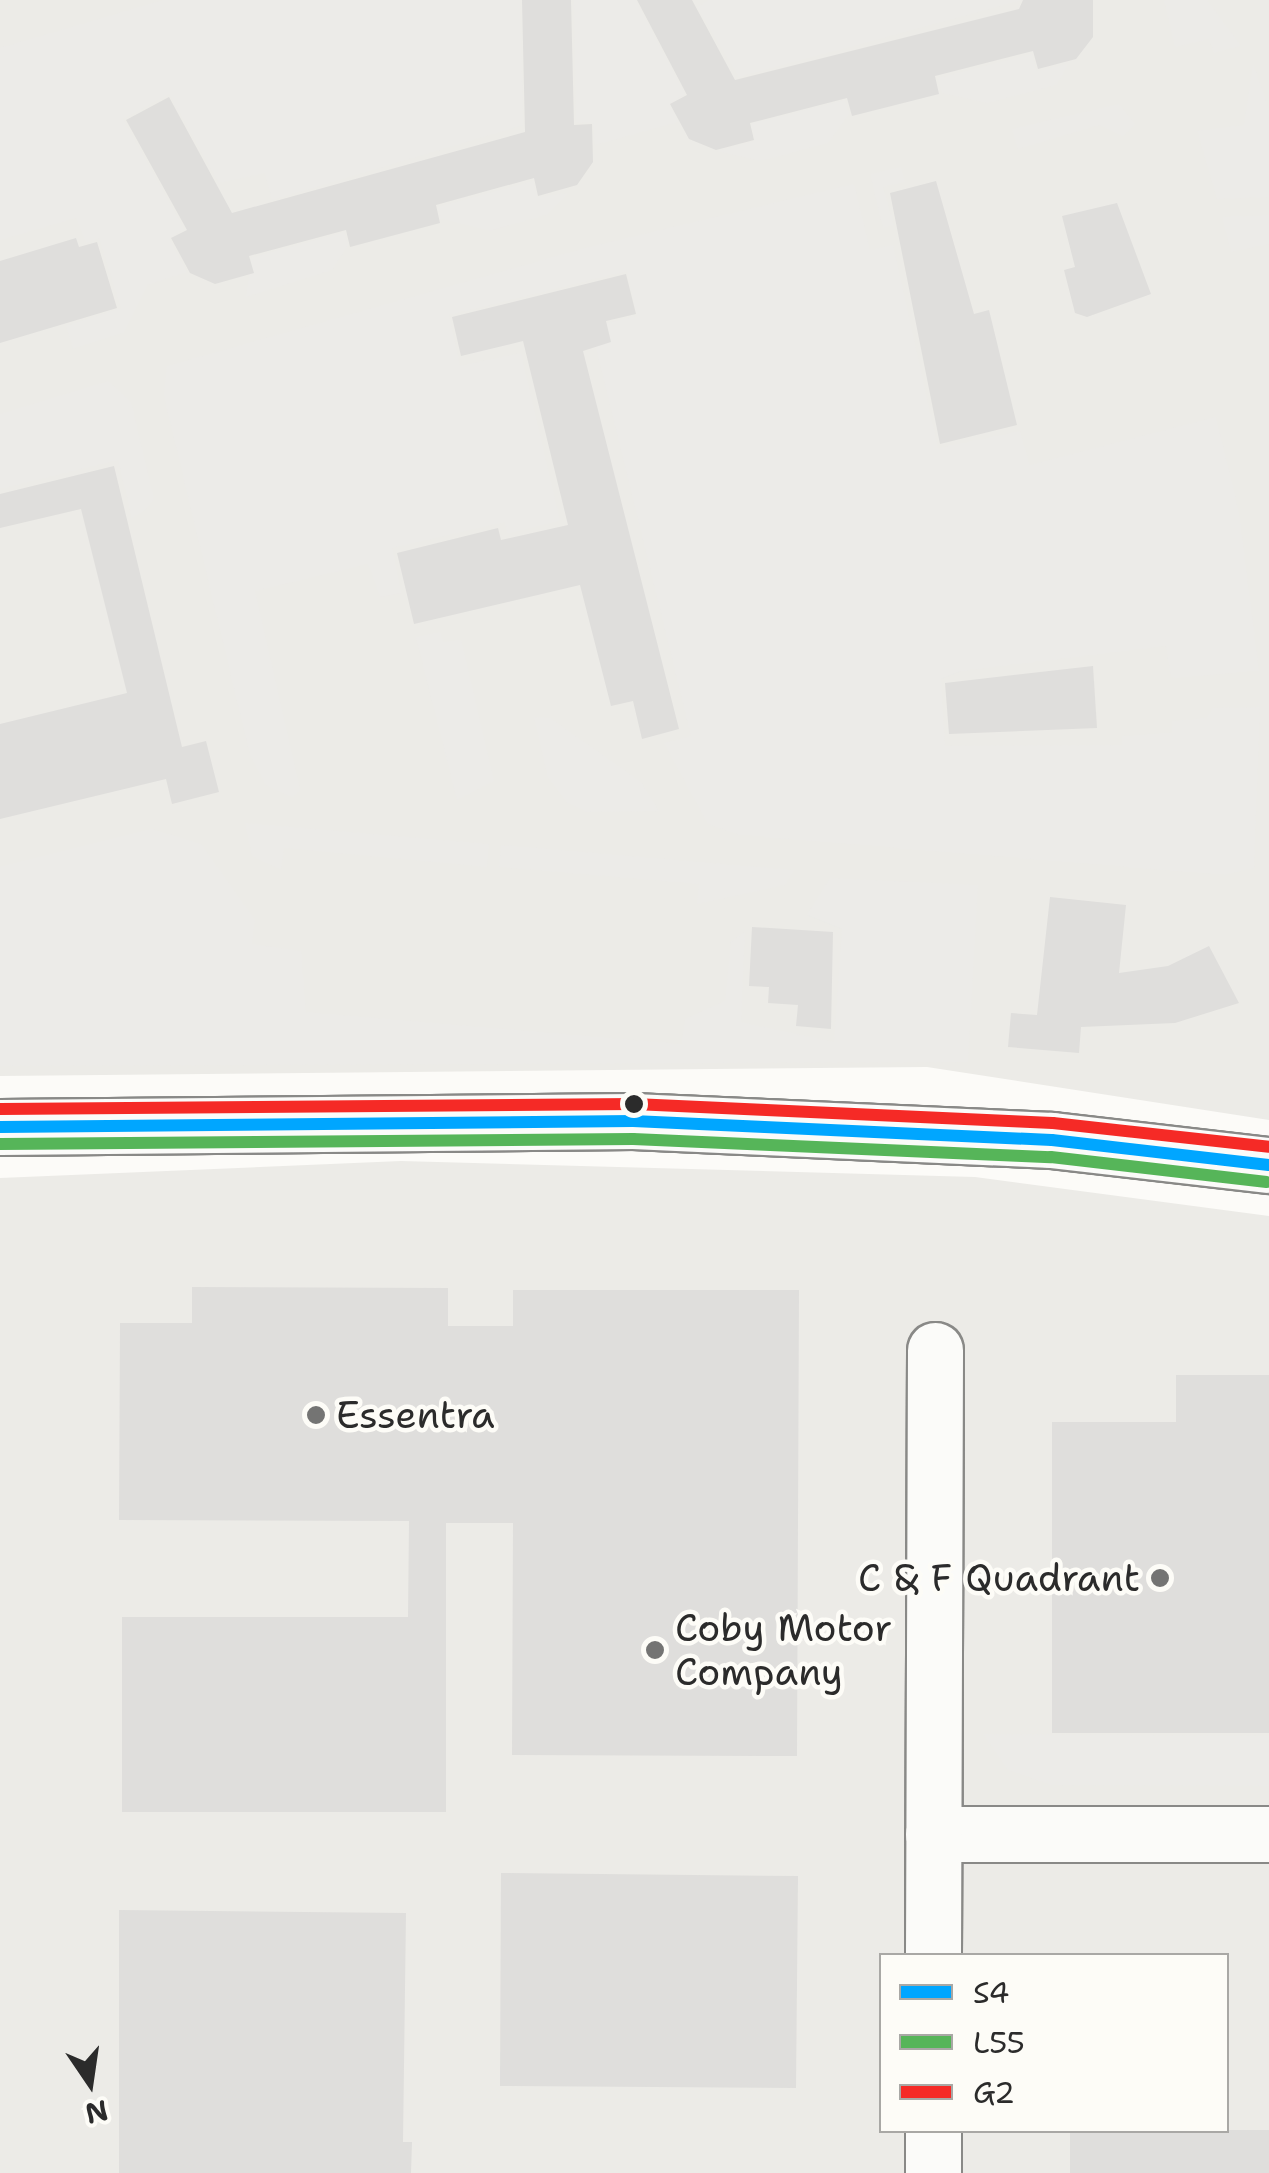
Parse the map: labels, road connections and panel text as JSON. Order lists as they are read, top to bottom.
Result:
{
  "places": ["Essentra", "C & F Quadrant", "Coby Motor Company"],
  "lines": ["transit line G2", "transit line S4", "transit line L55"],
  "legend": ["S4", "L55", "G2"],
  "north": "bottom"
}
